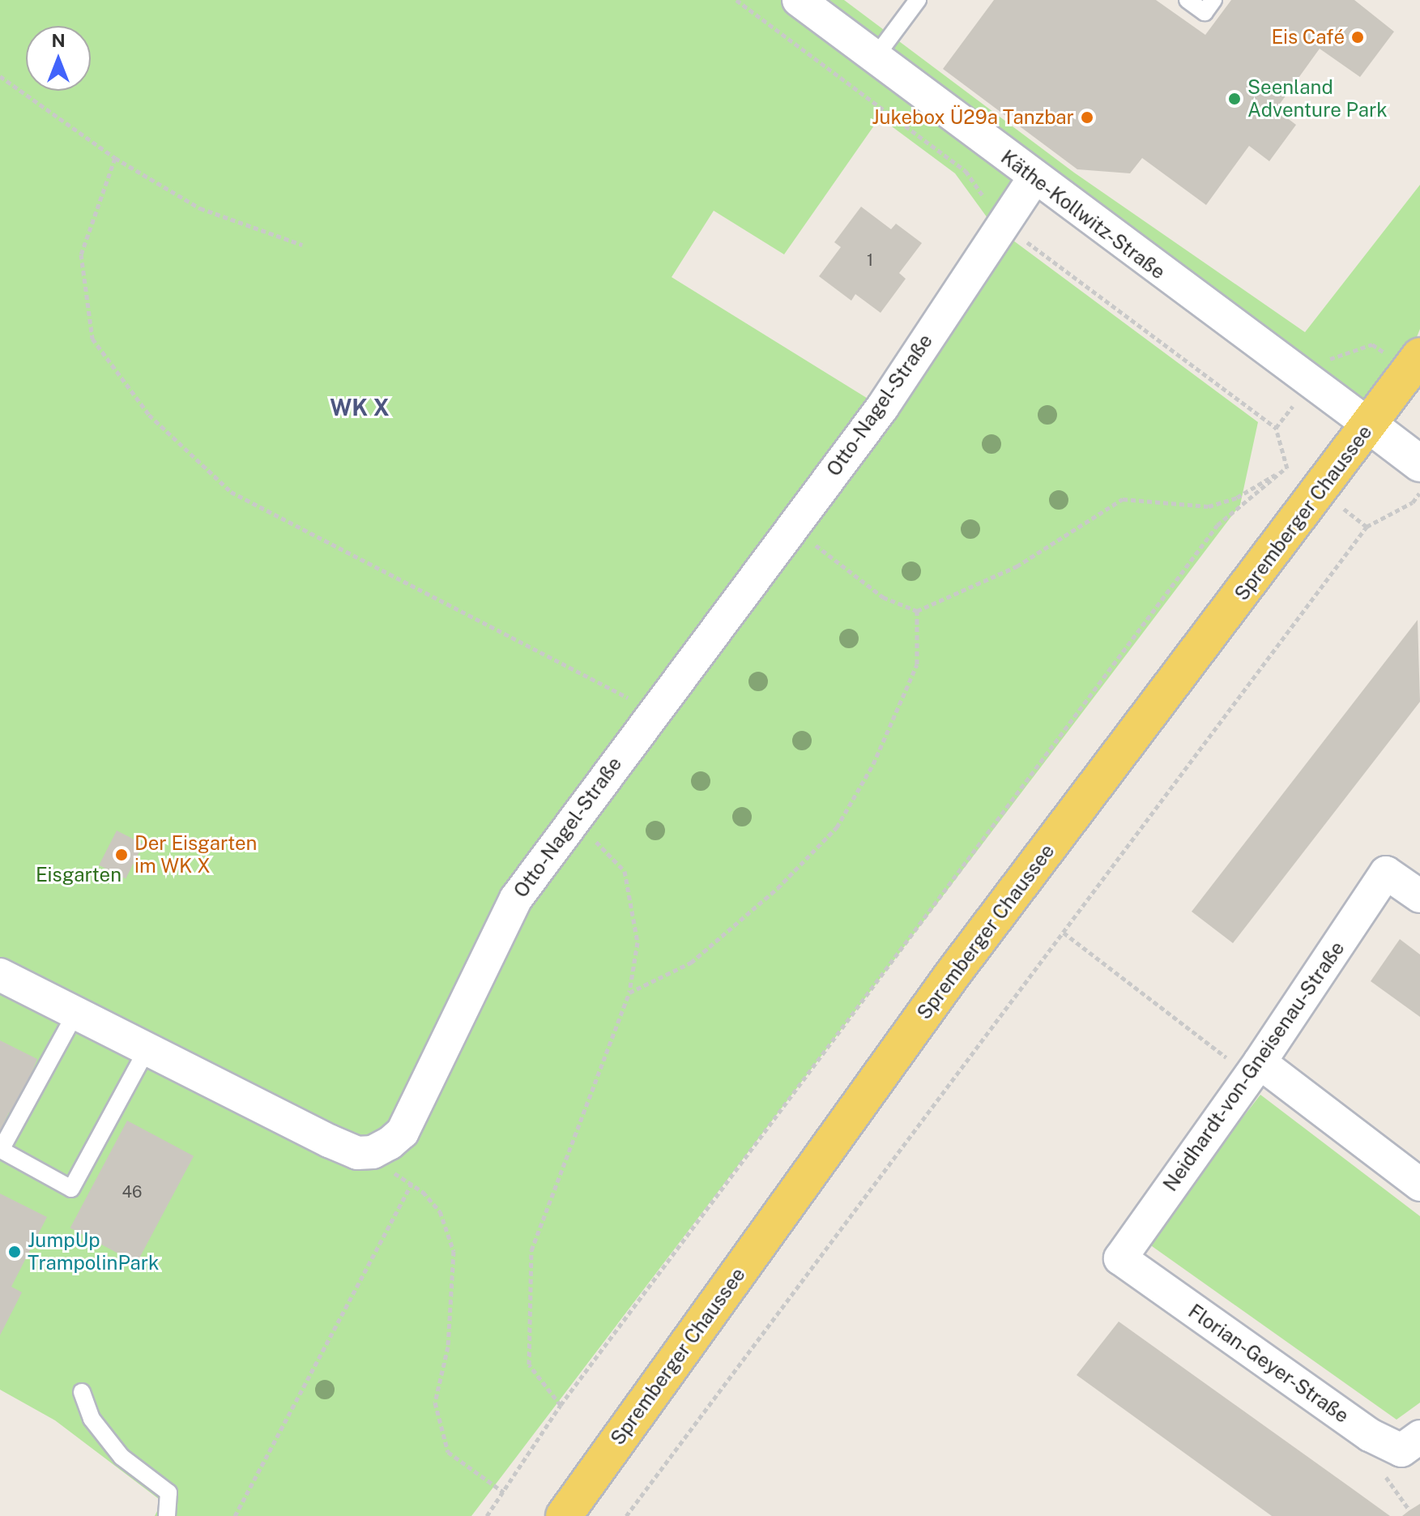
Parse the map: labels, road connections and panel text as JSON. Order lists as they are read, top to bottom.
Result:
{
  "streets": {
    "main road": ["Spremberger Chaussee"],
    "street": [
      "Käthe-Kollwitz-Straße",
      "Otto-Nagel-Straße",
      "Neidhardt-von-Gneisenau-Straße",
      "Florian-Geyer-Straße"
    ]
  },
  "crossings": [
    ["Käthe-Kollwitz-Straße", "Otto-Nagel-Straße"],
    ["Käthe-Kollwitz-Straße", "Spremberger Chaussee"],
    ["Neidhardt-von-Gneisenau-Straße", "Florian-Geyer-Straße"]
  ],
  "districts": ["WK X"],
  "parks": ["Eisgarten"],
  "places": [
    "Eis Café",
    "Seenland Adventure Park",
    "Jukebox Ü29a Tanzbar",
    "Der Eisgarten im WK X",
    "JumpUp TrampolinPark"
  ],
  "house_numbers": ["1", "46"],
  "north": "top"
}
